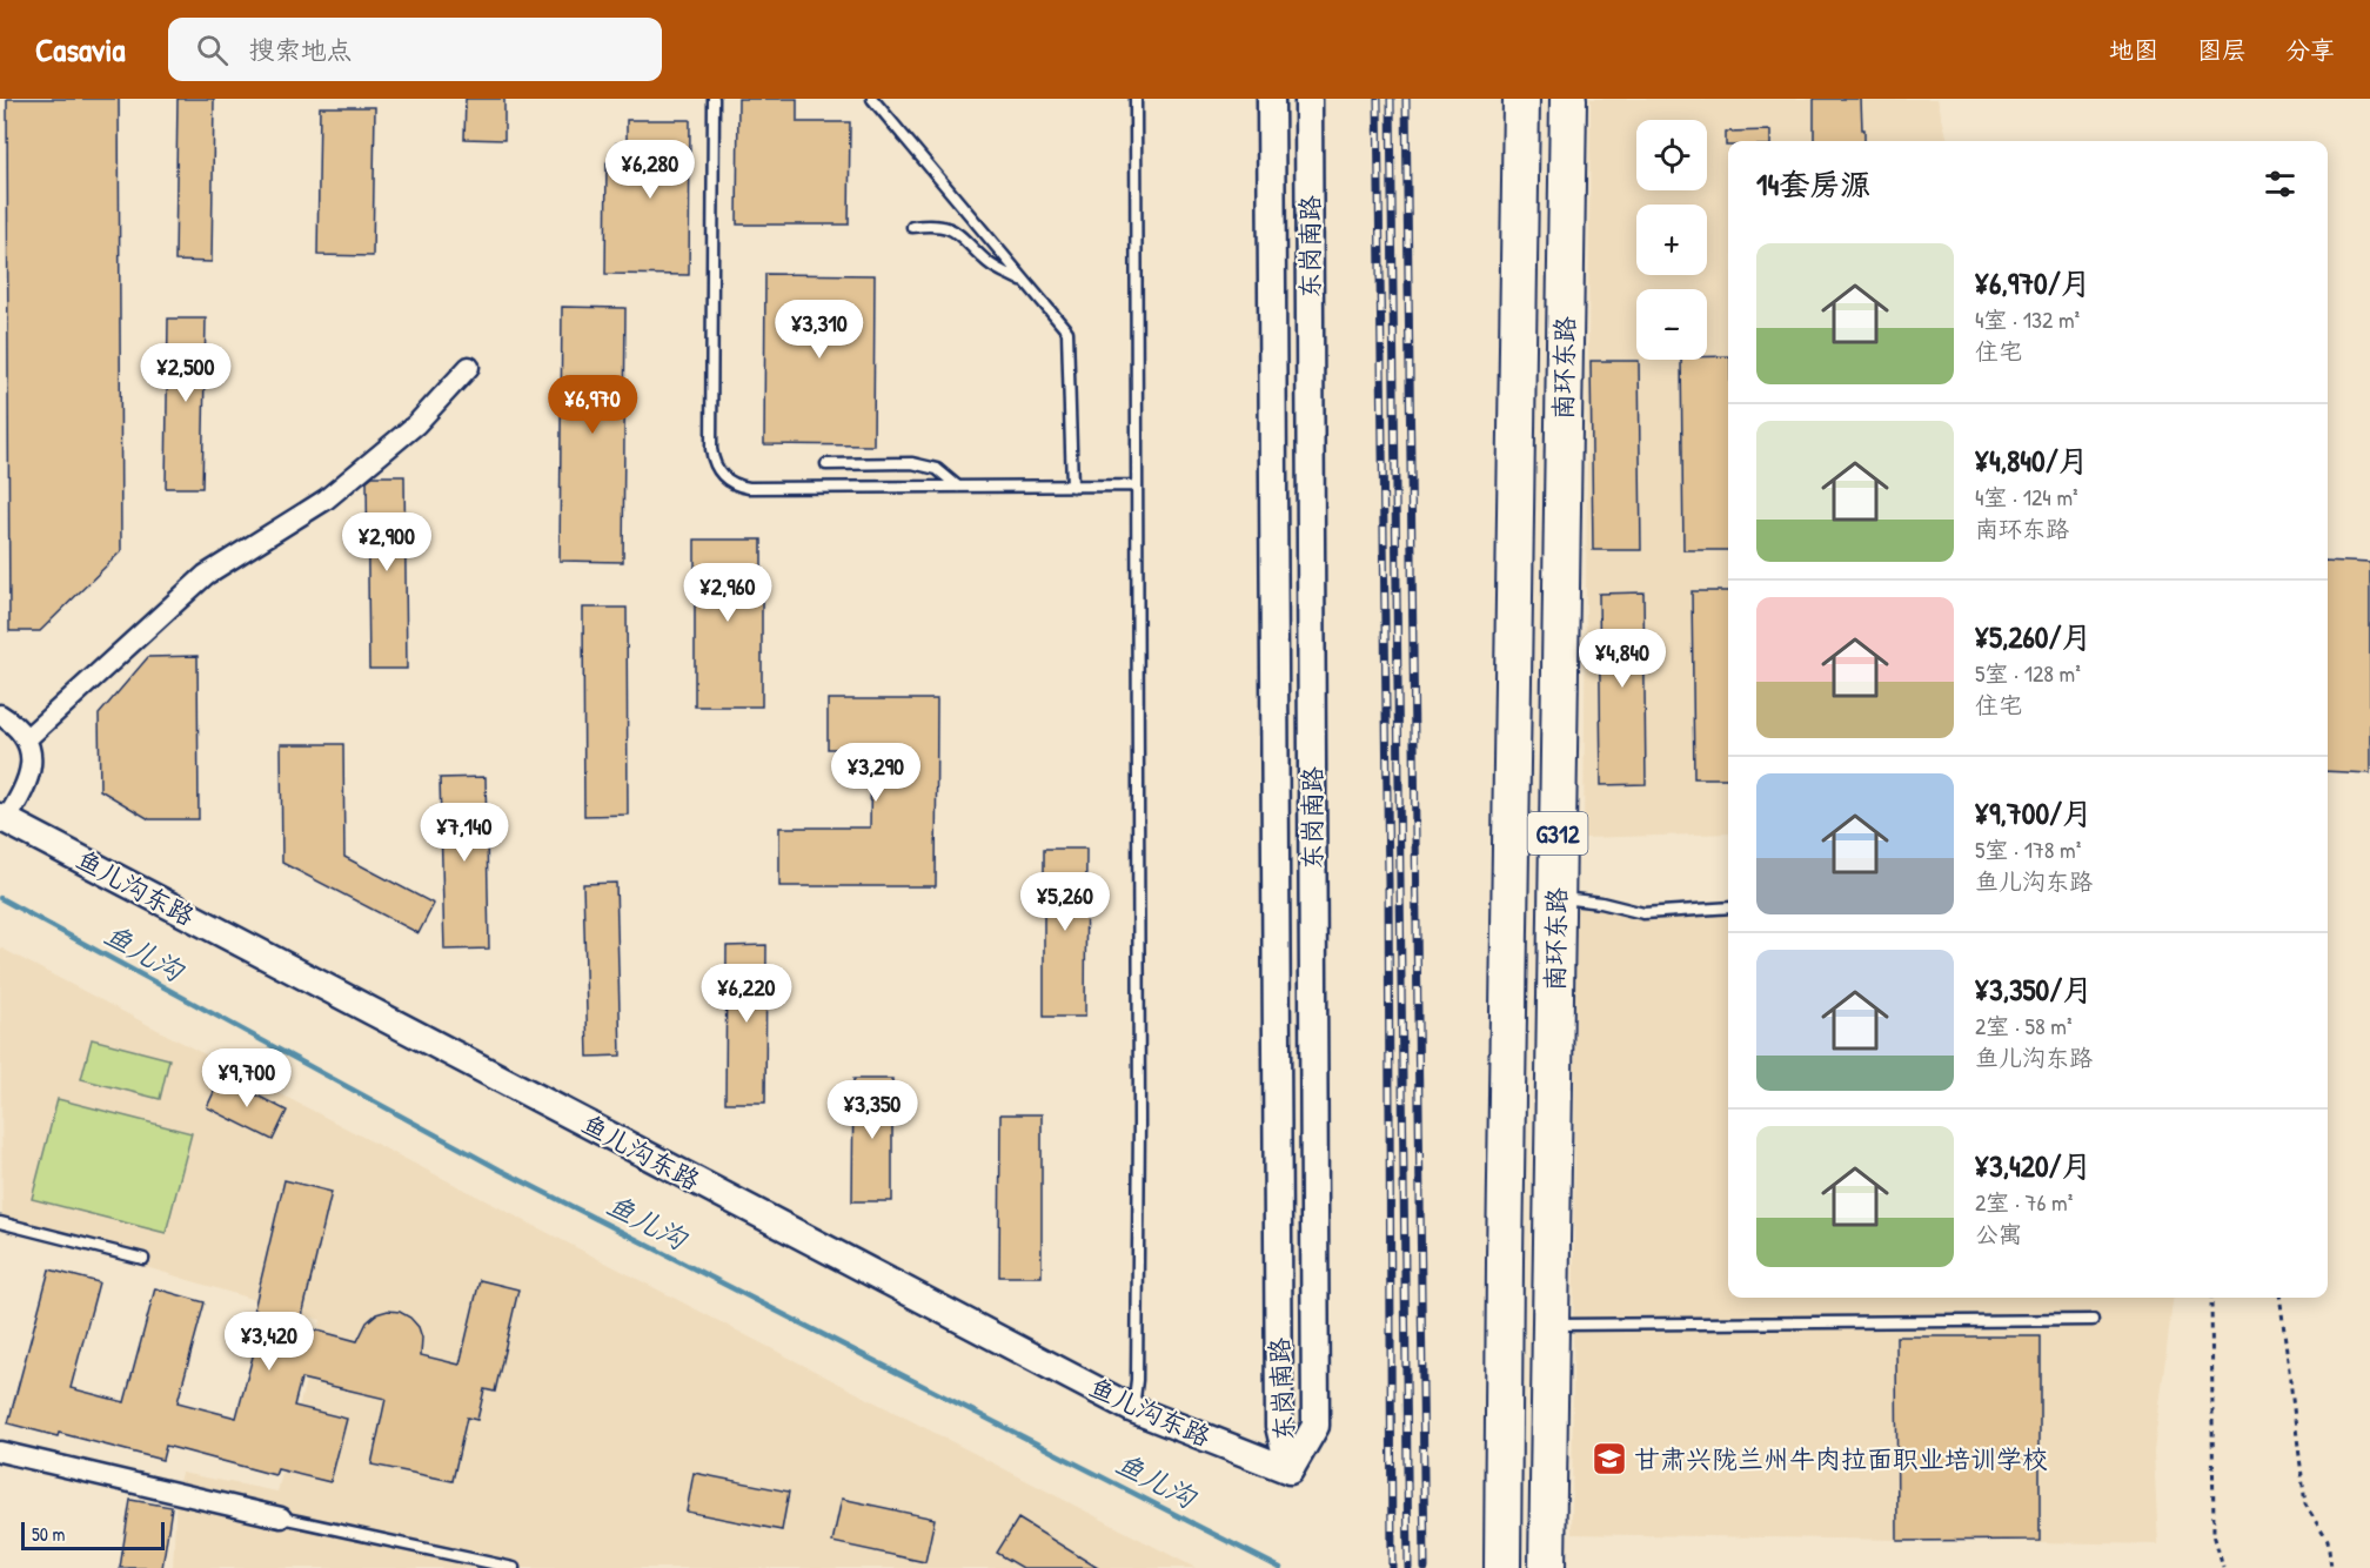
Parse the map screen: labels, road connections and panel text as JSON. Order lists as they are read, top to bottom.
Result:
{
  "streets": {
    "highway": ["南环东路", "G312"],
    "street": ["东岗南路", "鱼儿沟东路"]
  },
  "crossings": [
    ["东岗南路", "鱼儿沟东路"]
  ],
  "water": ["鱼儿沟"],
  "places": {
    "school or university": ["甘肃兴陇兰州牛肉拉面职业培训学校"]
  },
  "scale_bar": "50 m",
  "page": {
    "header": "Casavia",
    "search": "搜索地点",
    "nav": ["地图", "图层", "分享"],
    "map_buttons": ["+", "−"],
    "price": [
      "¥6,280",
      "¥3,310",
      "¥2,500",
      "¥6,970",
      "¥2,900",
      "¥2,960",
      "¥4,840",
      "¥3,290",
      "¥7,140",
      "¥5,260",
      "¥6,220",
      "¥9,700",
      "¥3,350",
      "¥3,420"
    ],
    "heading": "14套房源",
    "list": [
      {
        "name": "¥6,970/月",
        "note": "4室 · 132 m² · 住宅"
      },
      {
        "name": "¥4,840/月",
        "note": "4室 · 124 m² · 南环东路"
      },
      {
        "name": "¥5,260/月",
        "note": "5室 · 128 m² · 住宅"
      },
      {
        "name": "¥9,700/月",
        "note": "5室 · 178 m² · 鱼儿沟东路"
      },
      {
        "name": "¥3,350/月",
        "note": "2室 · 58 m² · 鱼儿沟东路"
      },
      {
        "name": "¥3,420/月",
        "note": "2室 · 76 m² · 公寓"
      }
    ],
    "scale": "50 m"
  }
}
